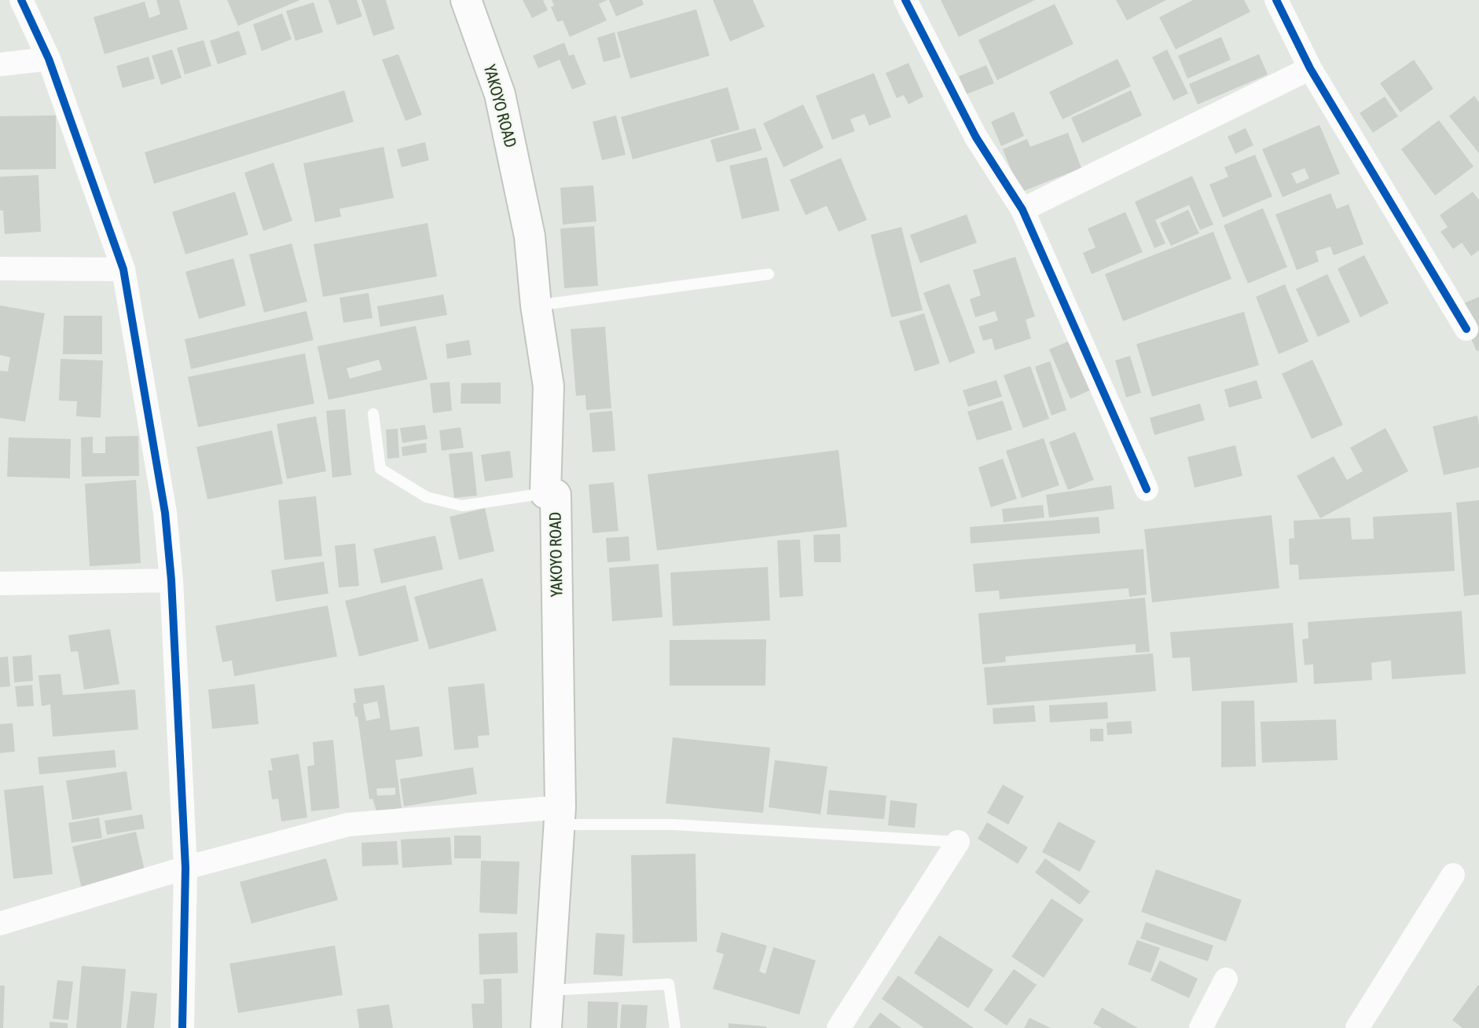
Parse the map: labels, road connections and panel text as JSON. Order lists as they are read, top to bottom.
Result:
{
  "streets": {
    "main road": ["YAKOYO ROAD"]
  }
}
